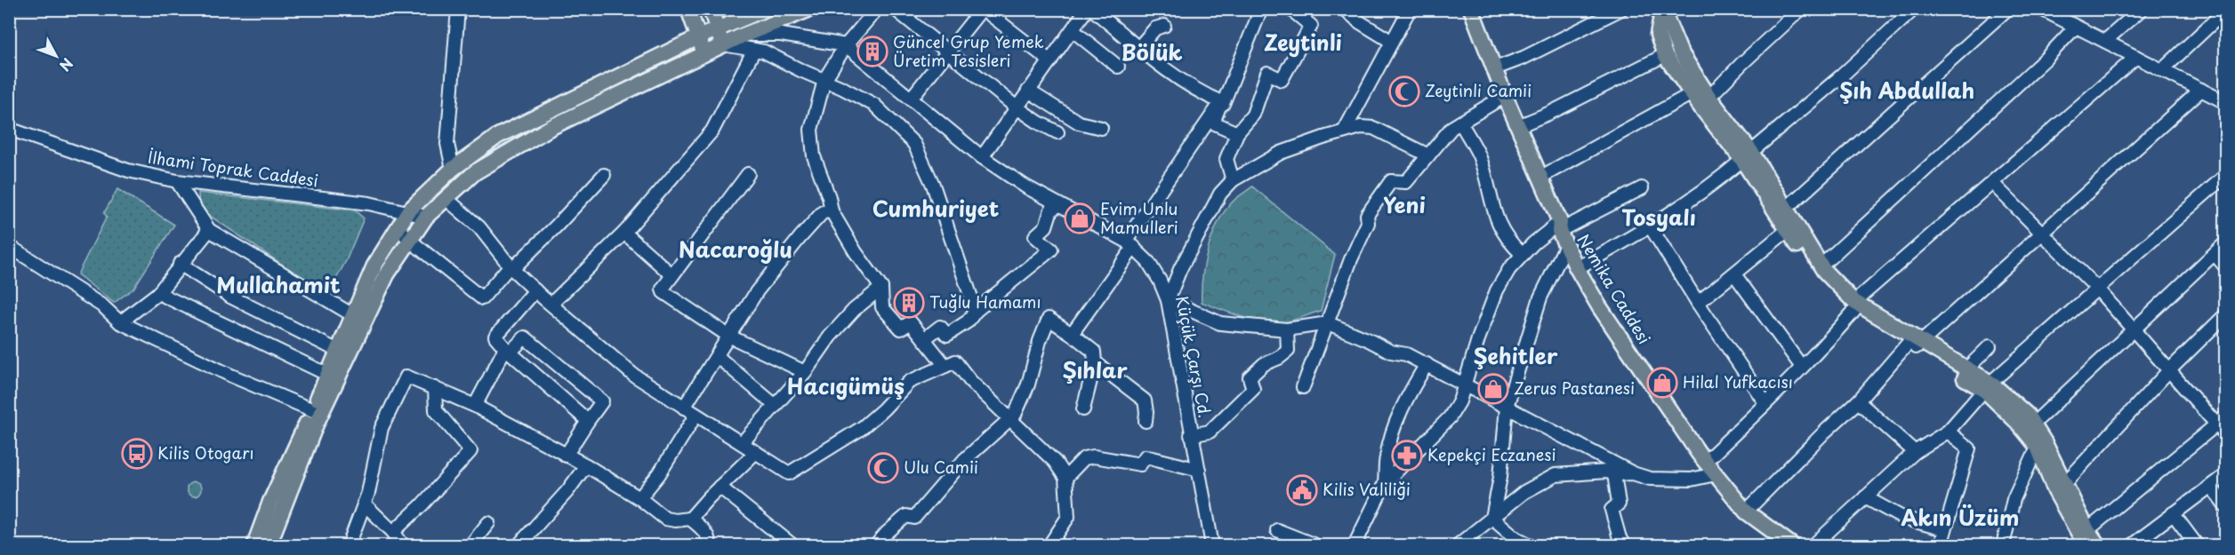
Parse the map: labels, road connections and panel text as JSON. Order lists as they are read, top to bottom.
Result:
{
  "streets": {
    "main road": ["Nemika Caddesi"],
    "street": ["İlhami Toprak Caddesi", "Küçük Çarşı Cd."]
  },
  "districts": [
    "Zeytinli",
    "Bölük",
    "Şıh Abdullah",
    "Yeni",
    "Cumhuriyet",
    "Tosyalı",
    "Nacaroğlu",
    "Mullahamit",
    "Şehitler",
    "Şıhlar",
    "Hacıgümüş",
    "Akın Üzüm"
  ],
  "places": {
    "building": ["Güncel Grup Yemek Üretim Tesisleri", "Tuğlu Hamamı"],
    "mosque": ["Zeytinli Camii", "Ulu Camii"],
    "shop": ["Evim Unlu Mamulleri", "Hilal Yufkacısı", "Zerus Pastanesi"],
    "bus stop": ["Kilis Otogarı"],
    "pharmacy": ["Kepekçi Eczanesi"],
    "public building": ["Kilis Valiliği"]
  },
  "north": "bottom right"
}
